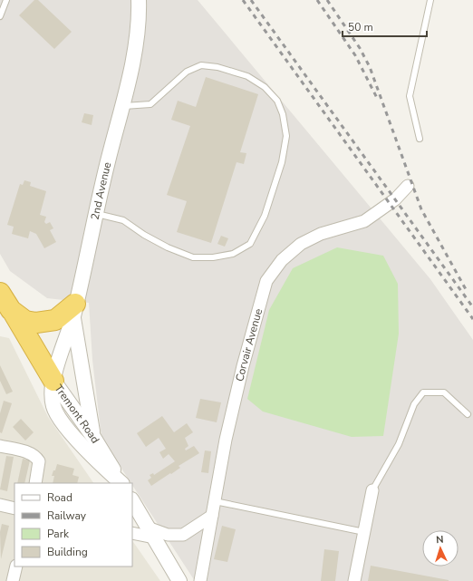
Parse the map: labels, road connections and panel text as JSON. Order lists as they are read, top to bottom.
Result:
{
  "streets": {
    "street": ["2nd Avenue", "Corvair Avenue", "Tremont Road"]
  },
  "crossings": [
    ["2nd Avenue", "Tremont Road"]
  ],
  "legend": [
    "Road",
    "Railway",
    "Park",
    "Building"
  ],
  "scale_bar": "50 m",
  "north": "top"
}
